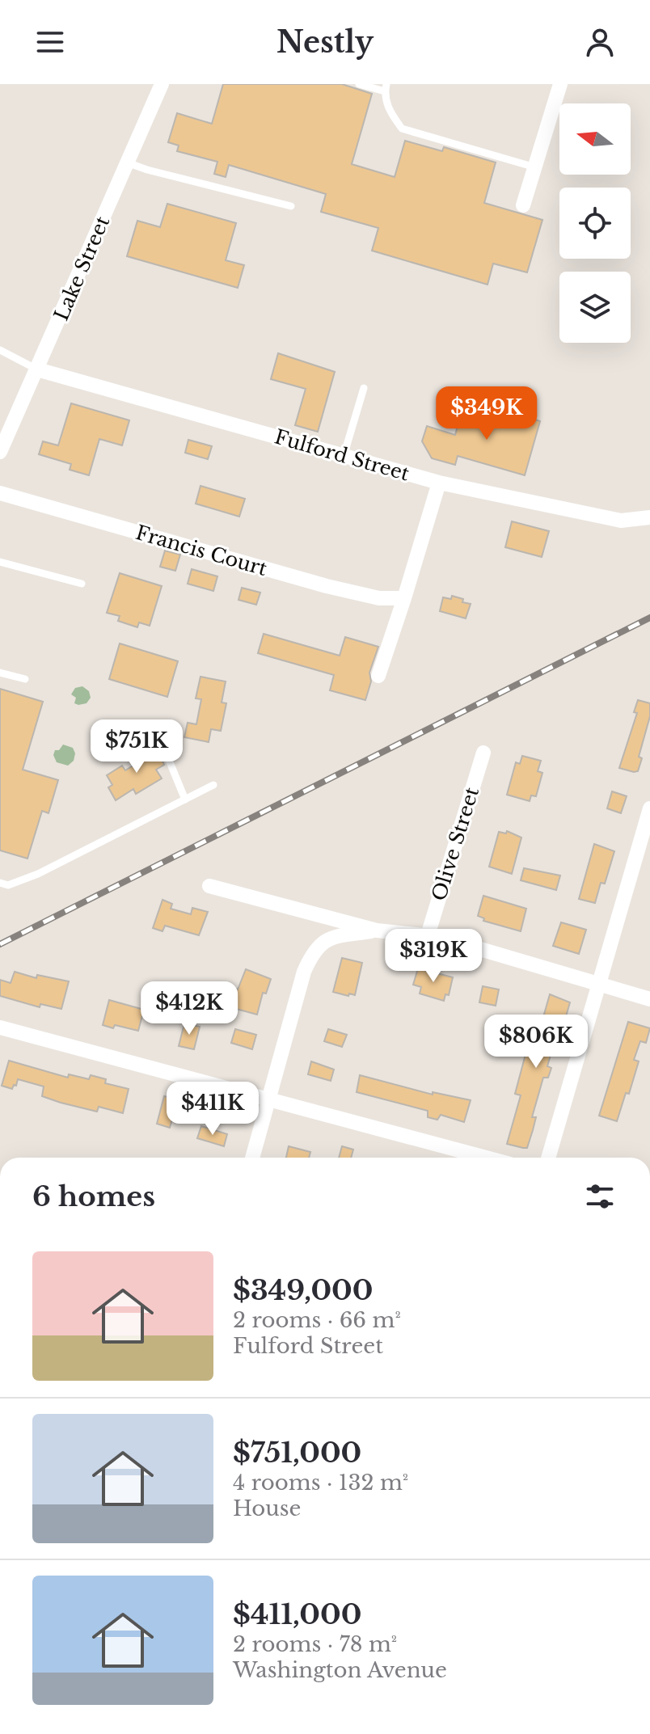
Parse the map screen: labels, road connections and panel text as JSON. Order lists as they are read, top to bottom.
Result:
{
  "streets": {
    "street": [
      "Lake Street",
      "Fulford Street",
      "Francis Court",
      "Olive Street"
    ]
  },
  "crossings": [
    ["Lake Street", "Fulford Street"]
  ],
  "north": "left",
  "page": {
    "header": "Nestly",
    "price": [
      "$349K",
      "$751K",
      "$319K",
      "$412K",
      "$806K",
      "$411K"
    ],
    "heading": "6 homes",
    "list": [
      {
        "name": "$349,000",
        "note": "2 rooms · 66 m² · Fulford Street"
      },
      {
        "name": "$751,000",
        "note": "4 rooms · 132 m² · House"
      },
      {
        "name": "$411,000",
        "note": "2 rooms · 78 m² · Washington Avenue"
      }
    ]
  }
}
